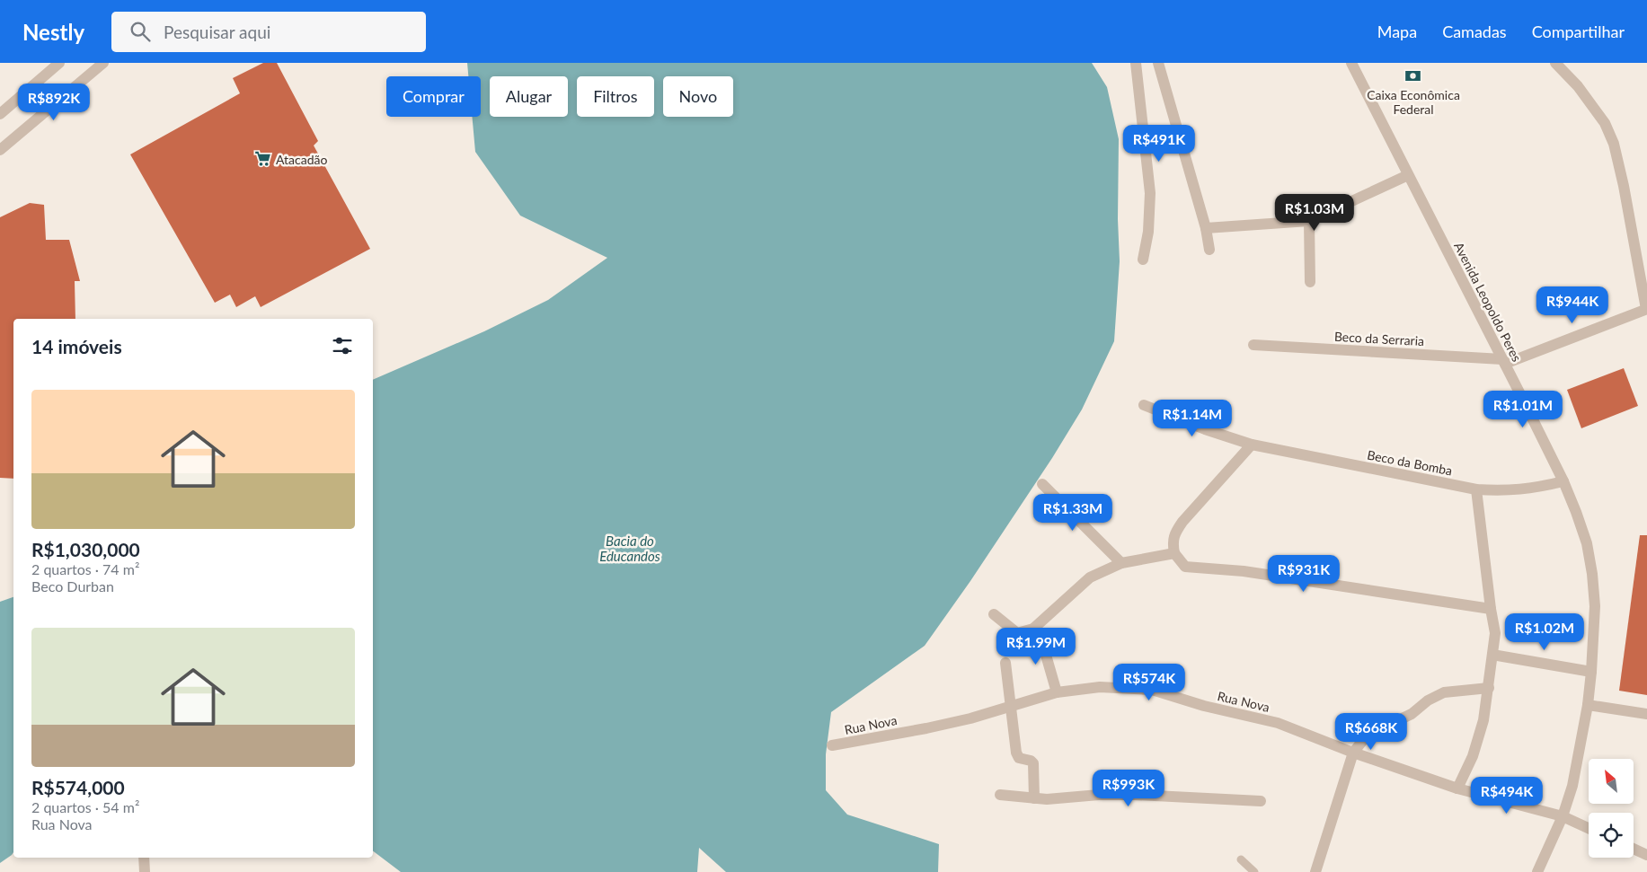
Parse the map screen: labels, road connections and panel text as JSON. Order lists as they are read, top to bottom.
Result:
{
  "streets": {
    "street": [
      "Avenida Leopoldo Peres",
      "Beco da Serraria",
      "Beco da Bomba",
      "Rua Nova"
    ]
  },
  "crossings": [
    ["Avenida Leopoldo Peres", "Beco da Serraria"],
    ["Avenida Leopoldo Peres", "Beco da Bomba"],
    ["Avenida Leopoldo Peres", "Rua Nova"]
  ],
  "water": ["Bacia do Educandos"],
  "places": {
    "bank": ["Caixa Econômica Federal"],
    "supermarket": ["Atacadão"]
  },
  "north": "top left",
  "page": {
    "header": "Nestly",
    "search": "Pesquisar aqui",
    "nav": ["Mapa", "Camadas", "Compartilhar"],
    "chip": [
      "Comprar",
      "Alugar",
      "Filtros",
      "Novo"
    ],
    "price": [
      "R$892K",
      "R$491K",
      "R$1.03M",
      "R$944K",
      "R$1.01M",
      "R$1.14M",
      "R$1.33M",
      "R$931K",
      "R$1.02M",
      "R$1.99M",
      "R$574K",
      "R$668K",
      "R$993K",
      "R$494K"
    ],
    "heading": "14 imóveis",
    "list": [
      {
        "name": "R$1,030,000",
        "note": "2 quartos · 74 m² · Beco Durban"
      },
      {
        "name": "R$574,000",
        "note": "2 quartos · 54 m² · Rua Nova"
      }
    ]
  }
}
